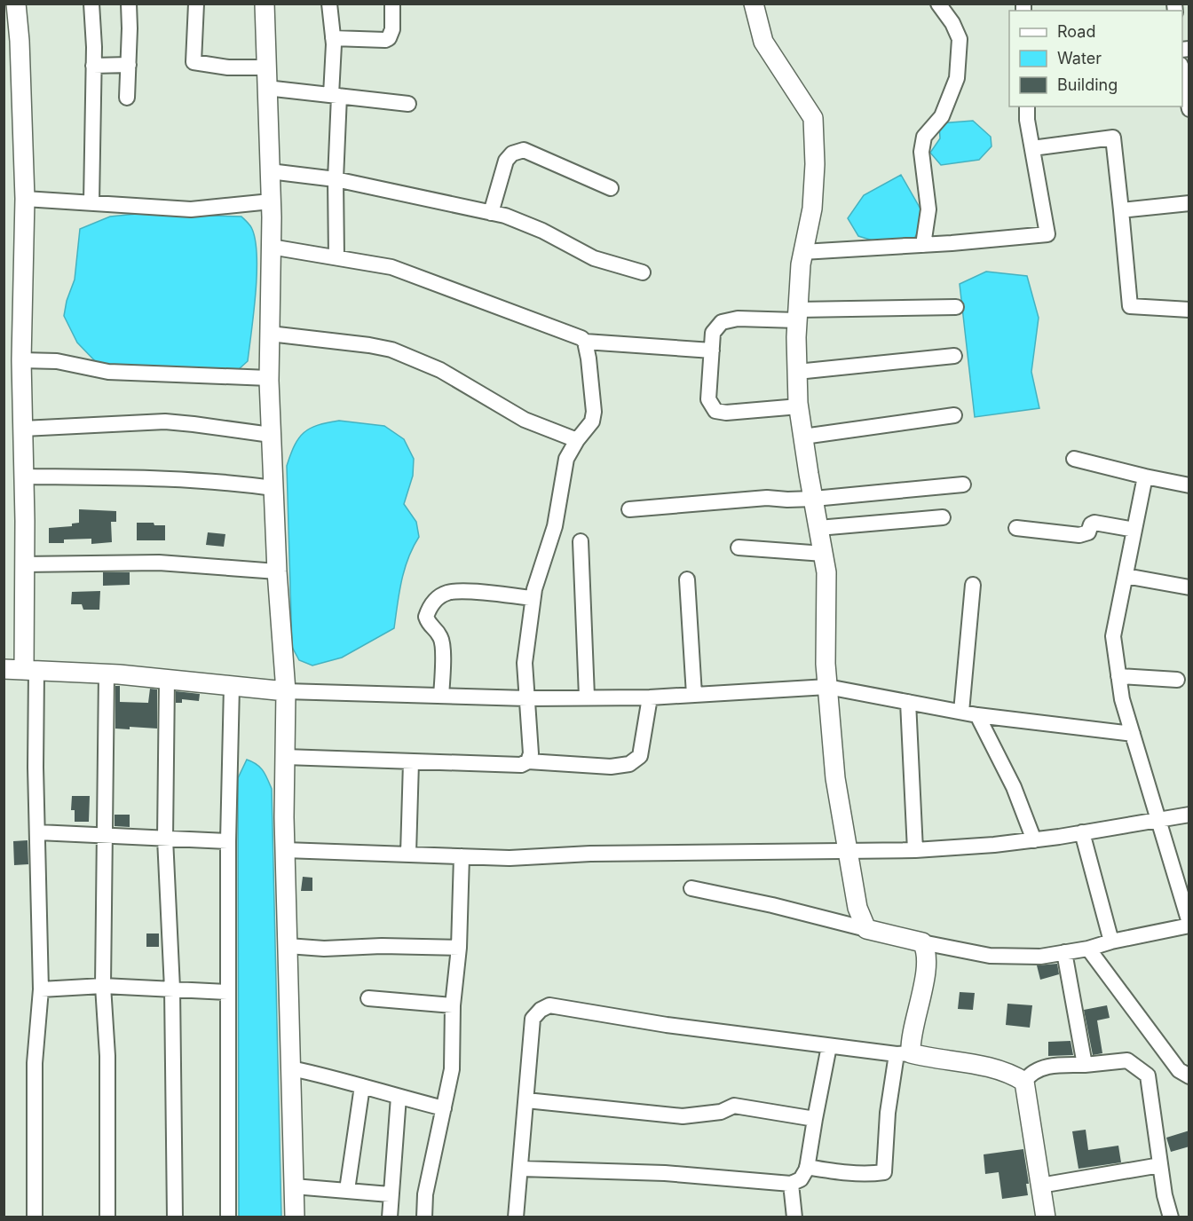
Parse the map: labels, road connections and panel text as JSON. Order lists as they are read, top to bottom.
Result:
{
  "legend": ["Road", "Water", "Building"]
}
